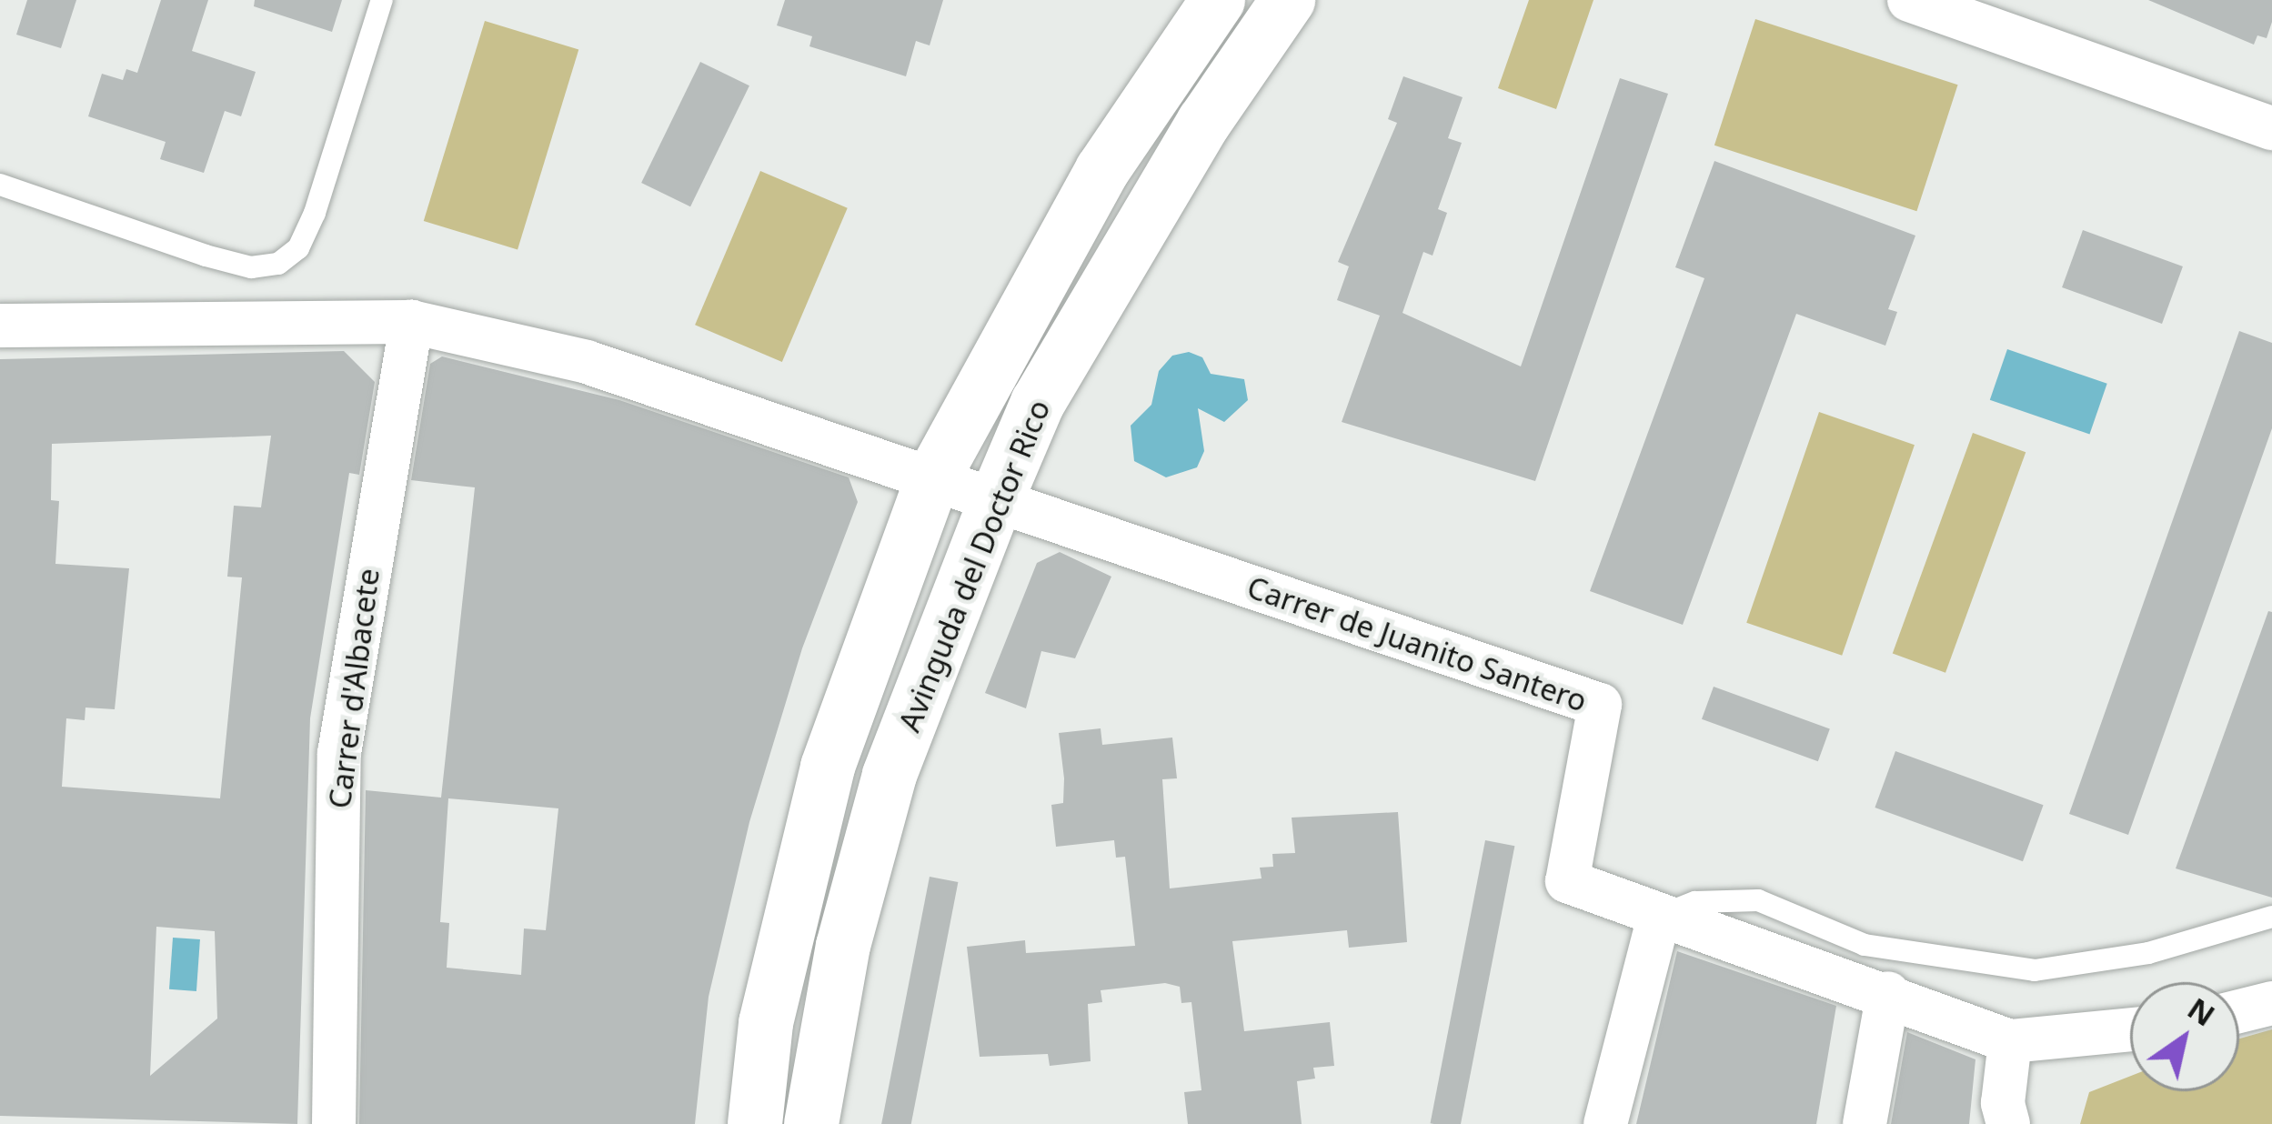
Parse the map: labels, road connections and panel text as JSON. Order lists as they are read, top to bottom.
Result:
{
  "streets": {
    "street": ["Avinguda del Doctor Rico", "Carrer de Juanito Santero", "Carrer d'Albacete"]
  },
  "crossings": [
    ["Avinguda del Doctor Rico", "Carrer de Juanito Santero"],
    ["Carrer de Juanito Santero", "Carrer d'Albacete"]
  ],
  "north": "top right"
}
